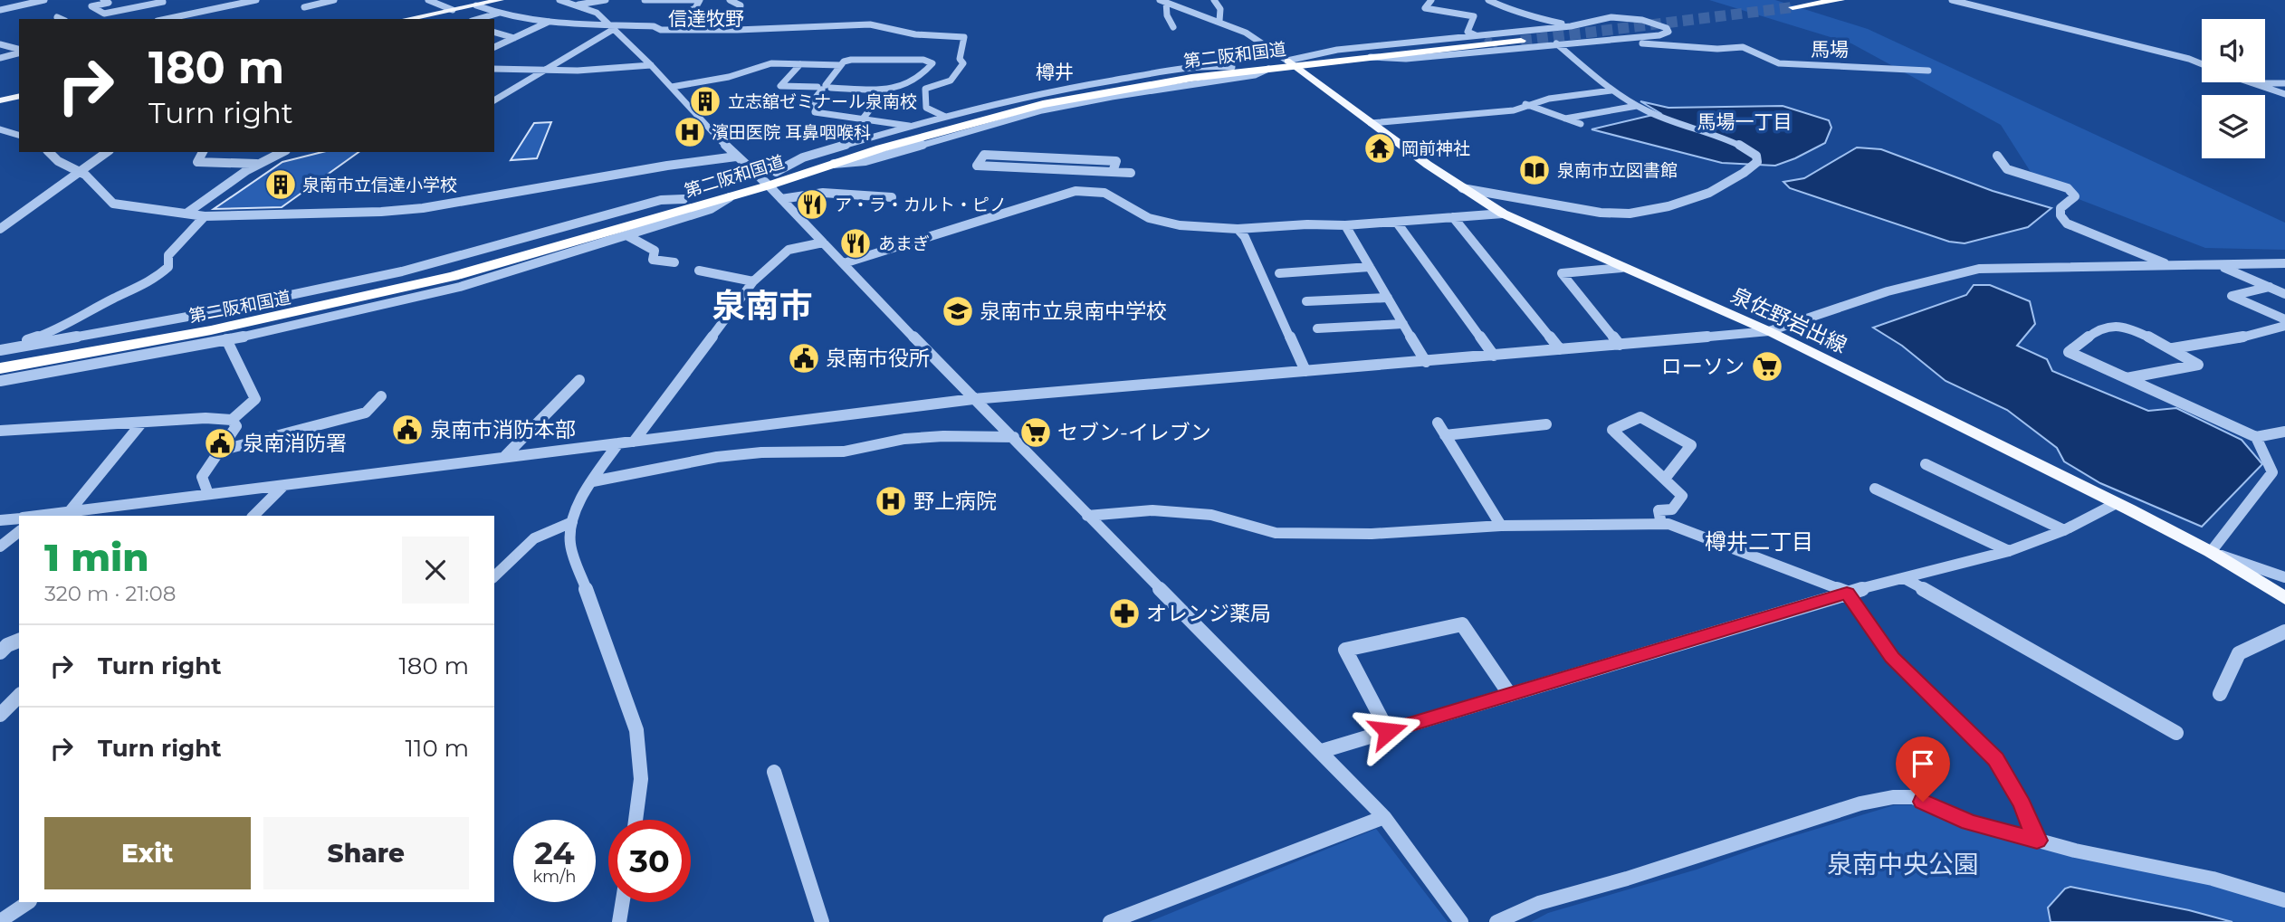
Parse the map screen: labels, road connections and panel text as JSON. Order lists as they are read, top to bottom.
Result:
{
  "streets": {
    "highway": ["第二阪和国道"],
    "main road": ["泉佐野岩出線"]
  },
  "crossings": [
    ["第二阪和国道", "泉佐野岩出線"]
  ],
  "districts": [
    "信達牧野",
    "馬場",
    "樽井",
    "馬場一丁目",
    "泉南市",
    "樽井二丁目"
  ],
  "parks": ["泉南中央公園"],
  "places": {
    "building": ["立志舘ゼミナール泉南校", "泉南市立信達小学校"],
    "hospital": ["濱田医院 耳鼻咽喉科", "野上病院"],
    "temple": ["岡前神社"],
    "library": ["泉南市立図書館"],
    "restaurant": ["ア・ラ・カルト・ピノ", "あまぎ"],
    "school or university": ["泉南市立泉南中学校"],
    "public building": ["泉南市役所", "泉南市消防本部", "泉南消防署"],
    "supermarket": ["ローソン", "セブン-イレブン"],
    "pharmacy": ["オレンジ薬局"]
  },
  "page": {
    "turn": ["180 m", "Turn right"],
    "heading": ["1 min", "320 m · 21:08"],
    "list": [
      {
        "name": "Turn right",
        "value": "180 m"
      },
      {
        "name": "Turn right",
        "value": "110 m"
      }
    ],
    "buttons": ["Exit", "Share"],
    "speed": "24 km/h",
    "limit": "30"
  }
}
